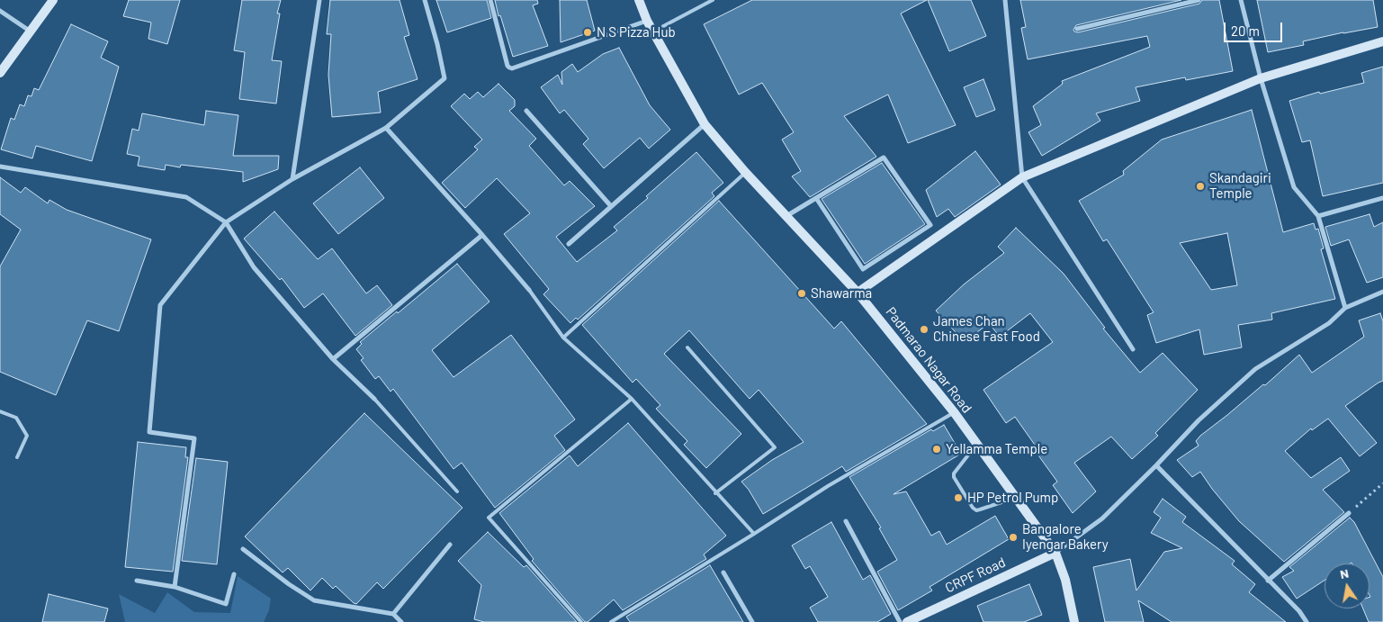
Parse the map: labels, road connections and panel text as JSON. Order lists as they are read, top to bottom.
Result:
{
  "streets": {
    "street": ["Padmarao Nagar Road", "CRPF Road"]
  },
  "crossings": [
    ["Padmarao Nagar Road", "CRPF Road"]
  ],
  "places": [
    "N S Pizza Hub",
    "Skandagiri Temple",
    "Shawarma",
    "James Chan Chinese Fast Food",
    "Yellamma Temple",
    "HP Petrol Pump",
    "Bangalore Iyengar Bakery"
  ],
  "scale_bar": "20 m",
  "north": "top"
}
